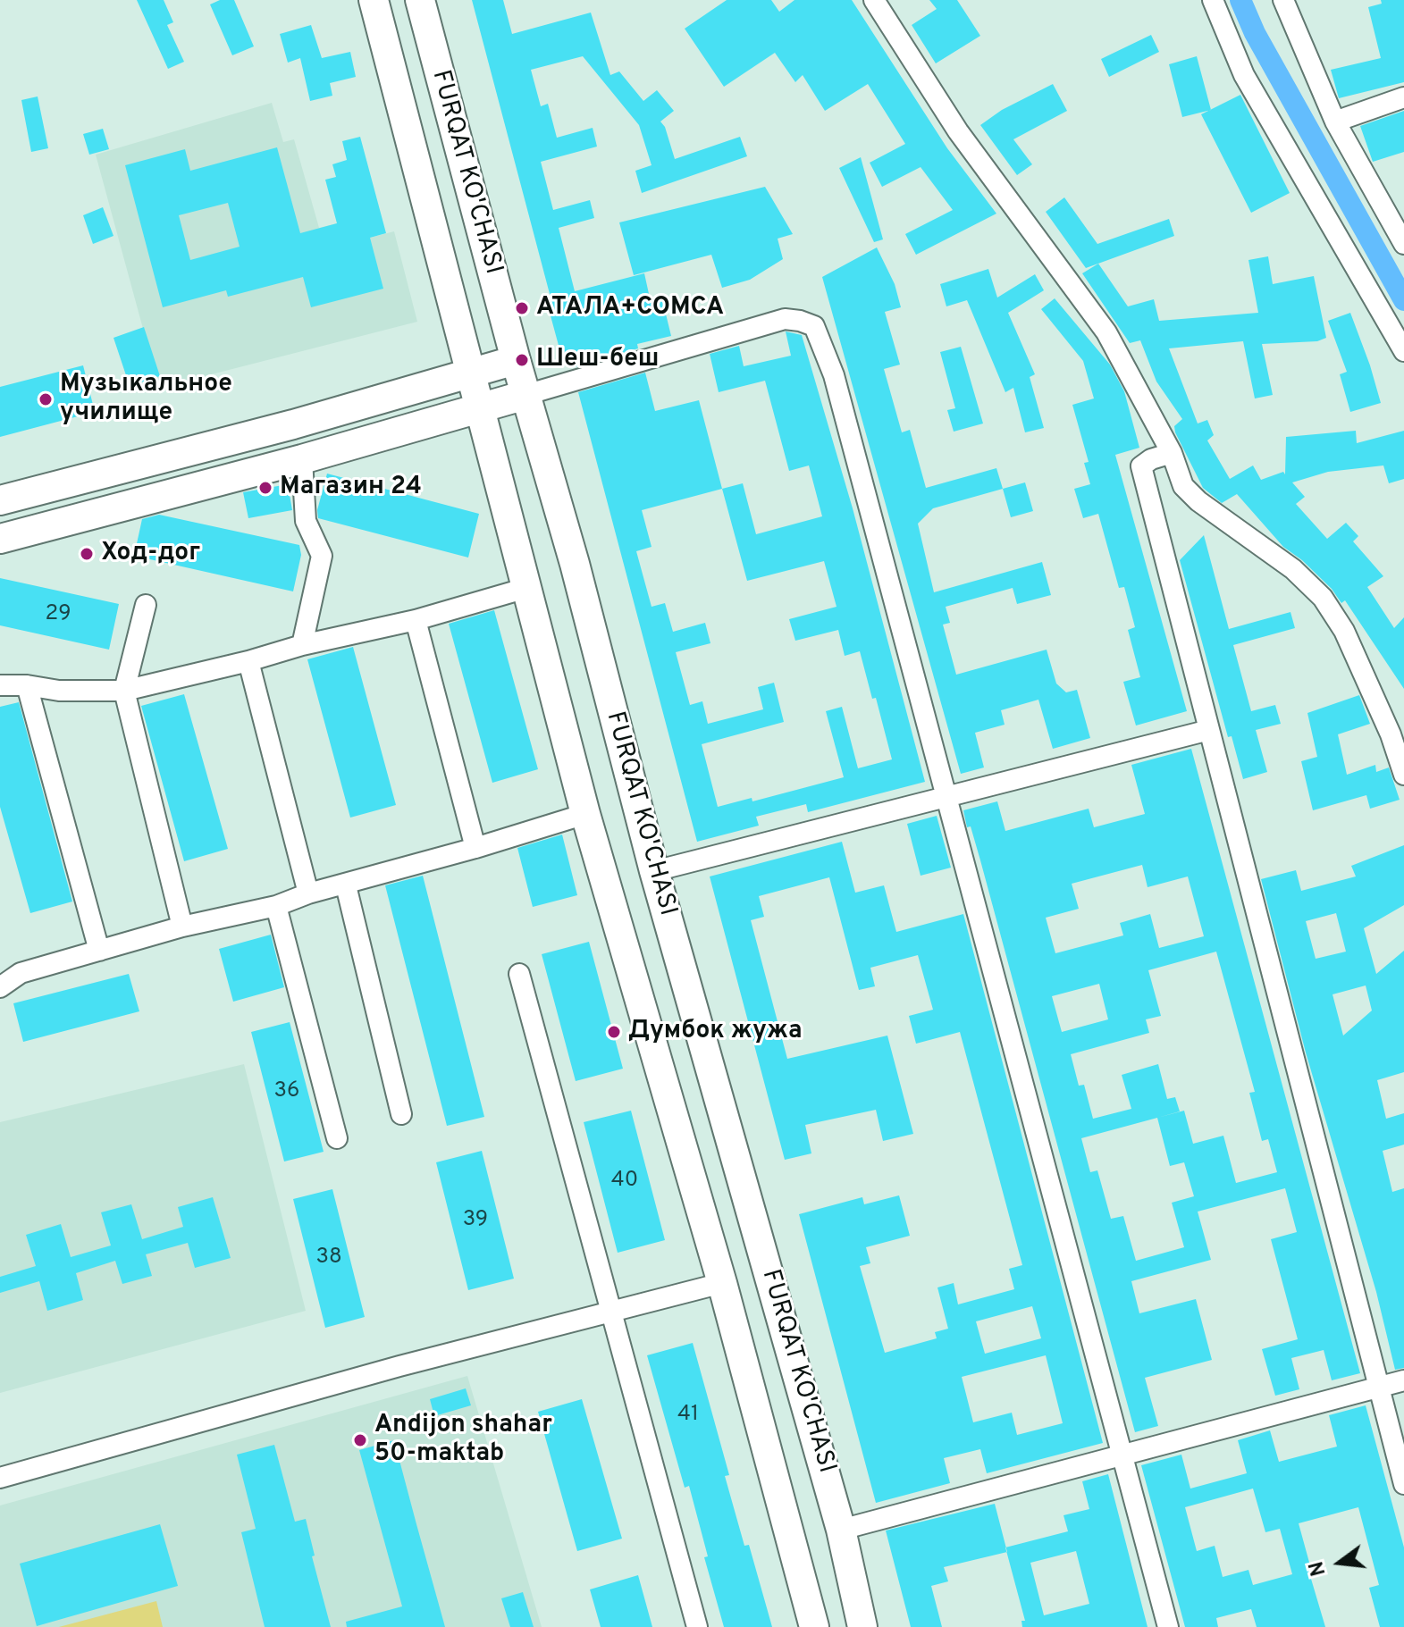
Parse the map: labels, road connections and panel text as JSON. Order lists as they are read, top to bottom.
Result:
{
  "streets": {
    "main road": ["FURQAT KO'CHASI"]
  },
  "places": [
    "АТАЛА+СОМСА",
    "Шеш-беш",
    "Музыкальное училище",
    "Магазин 24",
    "Ход-дог",
    "Думбок жужа",
    "Andijon shahar 50-maktab"
  ],
  "house_numbers": [
    "29",
    "36",
    "40",
    "39",
    "38",
    "41"
  ],
  "north": "left"
}
